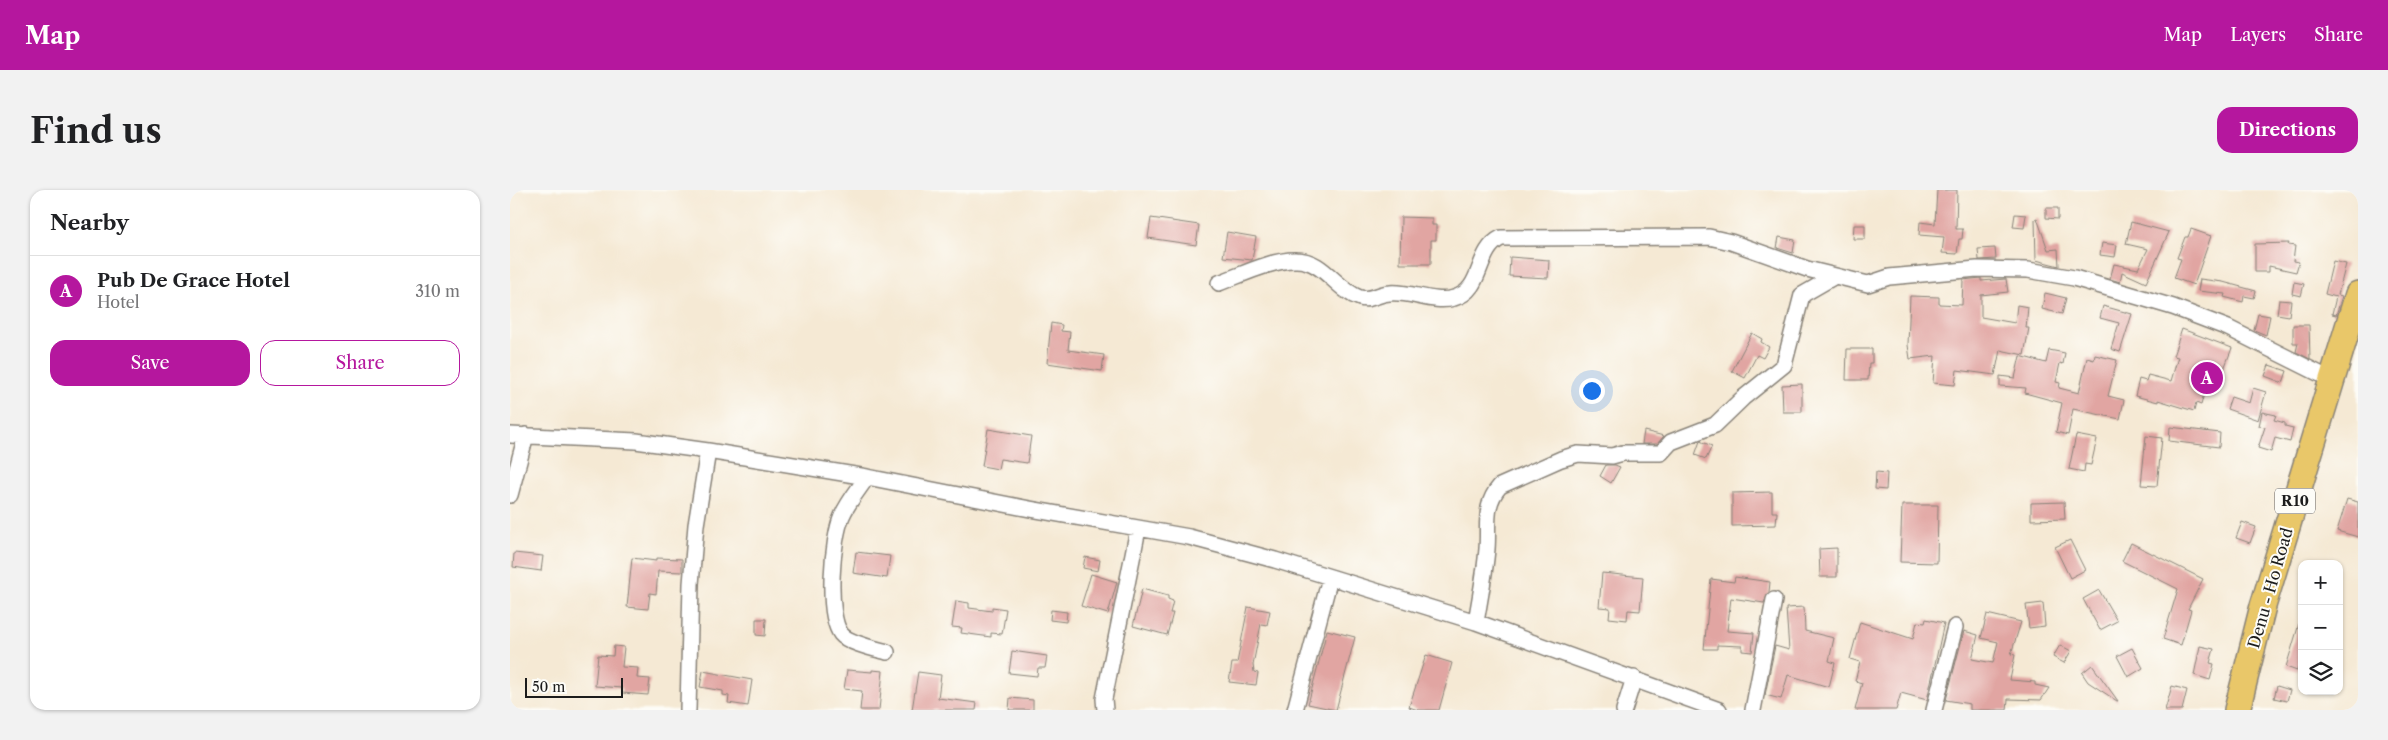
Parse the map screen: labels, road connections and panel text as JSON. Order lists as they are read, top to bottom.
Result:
{
  "streets": {
    "main road": ["R10", "Denu - Ho Road"]
  },
  "scale_bar": "50 m",
  "page": {
    "header": "Map",
    "nav": ["Map", "Layers", "Share"],
    "buttons": [
      "Directions",
      ["Save", "Share"]
    ],
    "title": "Find us",
    "heading": "Nearby",
    "list": [
      {
        "mark": "A",
        "name": "Pub De Grace Hotel",
        "note": "Hotel",
        "value": "310 m"
      }
    ],
    "pins": "A",
    "map_buttons": ["+", "−"],
    "scale": "50 m"
  }
}
